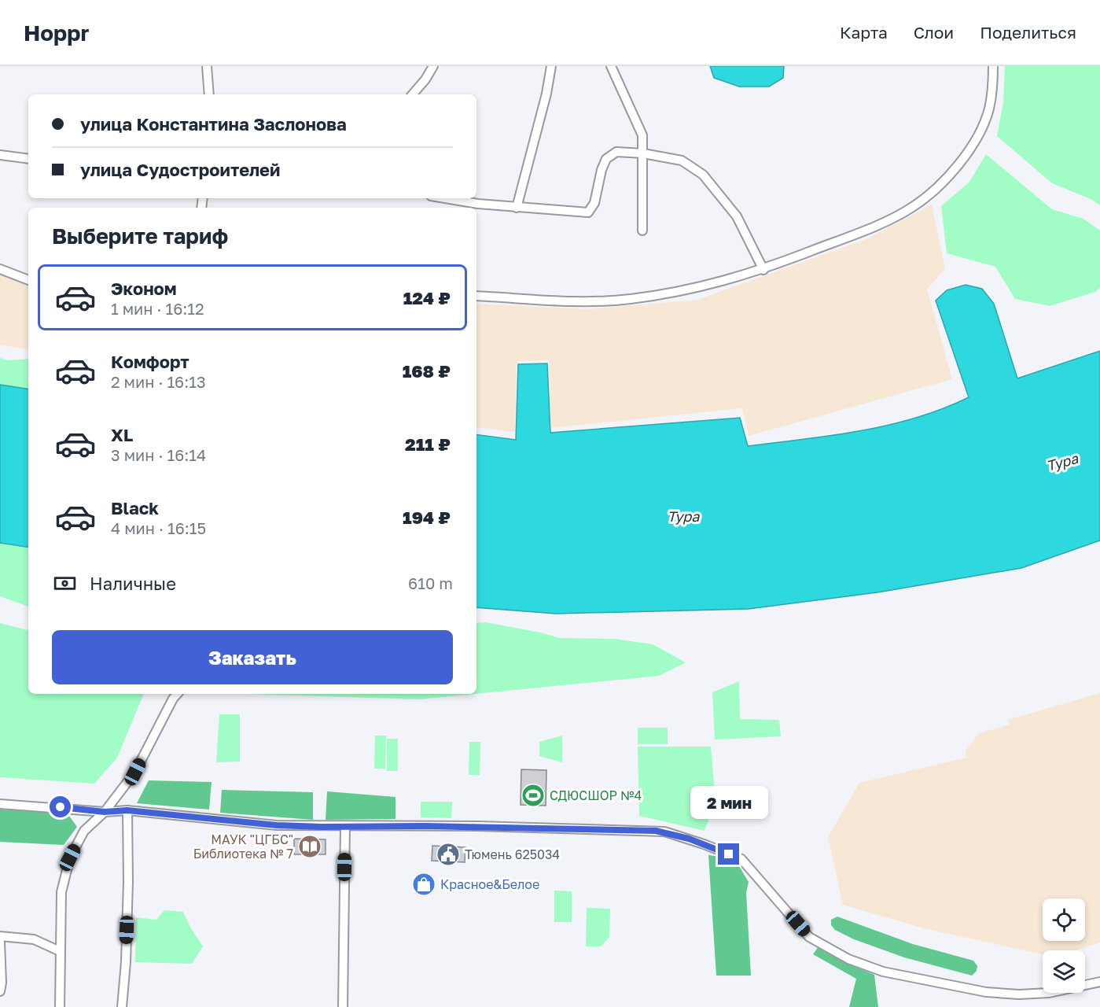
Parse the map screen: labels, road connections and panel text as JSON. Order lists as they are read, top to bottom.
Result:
{
  "water": ["Тура"],
  "places": {
    "sports": ["СДЮСШОР №4"],
    "library": ["МАУК \"ЦГБС\" Библиотека № 7"],
    "public building": ["Тюмень 625034"],
    "shop": ["Красное&Белое"]
  },
  "page": {
    "header": "Hoppr",
    "nav": ["Карта", "Слои", "Поделиться"],
    "banner": ["улица Константина Заслонова", "улица Судостроителей"],
    "heading": "Выберите тариф",
    "list": [
      {
        "name": "Эконом",
        "note": "1 мин · 16:12",
        "value": "124 ₽"
      },
      {
        "name": "Комфорт",
        "note": "2 мин · 16:13",
        "value": "168 ₽"
      },
      {
        "name": "XL",
        "note": "3 мин · 16:14",
        "value": "211 ₽"
      },
      {
        "name": "Black",
        "note": "4 мин · 16:15",
        "value": "194 ₽"
      }
    ],
    "pay": ["Наличные", "610 m"],
    "buttons": "Заказать",
    "bubble": "2 мин"
  }
}
